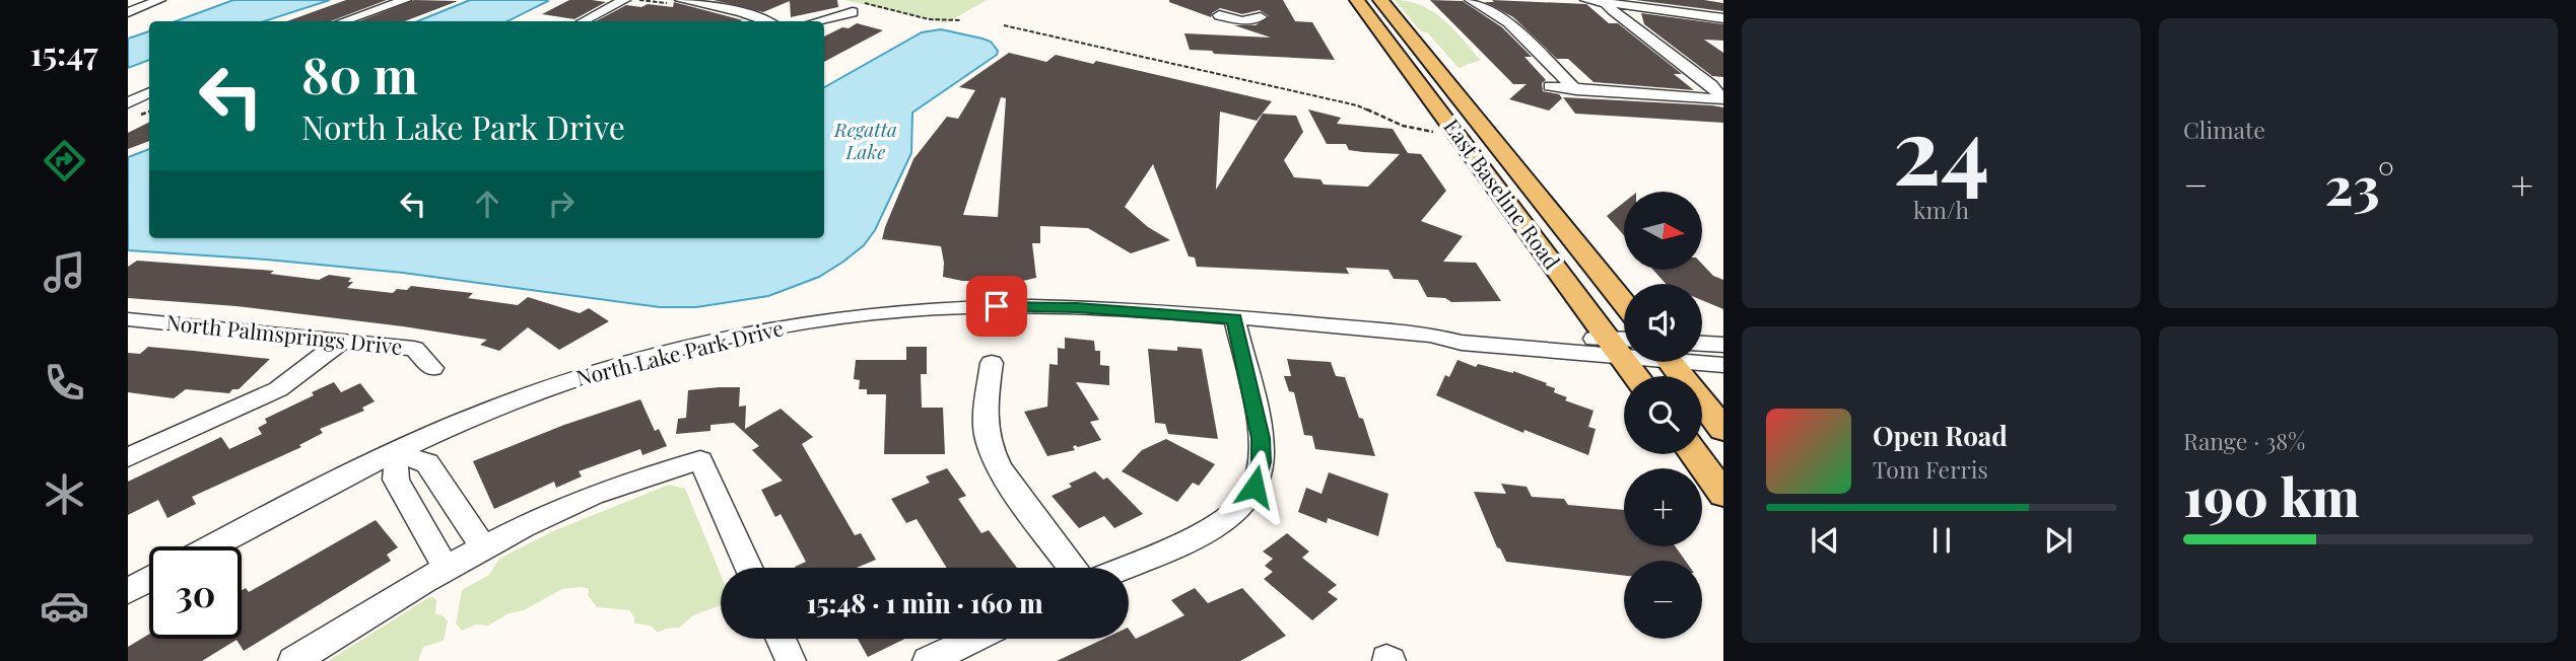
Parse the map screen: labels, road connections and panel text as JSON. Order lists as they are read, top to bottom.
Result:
{
  "streets": {
    "main road": ["East Baseline Road"],
    "street": ["North Palmsprings Drive", "North Lake Park Drive"]
  },
  "crossings": [
    ["East Baseline Road", "North Lake Park Drive"]
  ],
  "water": ["Regatta Lake"],
  "north": "right",
  "page": {
    "tabs": "15:47",
    "tile": [
      ["24", "km/h"],
      "Climate",
      ["Range · 38%", "190 km"]
    ],
    "turn": ["80 m", "North Lake Park Drive"],
    "heat": ["−", "23°", "+"],
    "map_buttons": ["+", "−"],
    "song": ["Open Road", "Tom Ferris"],
    "limit": "30",
    "trip": "15:48 · 1 min · 160 m"
  }
}
